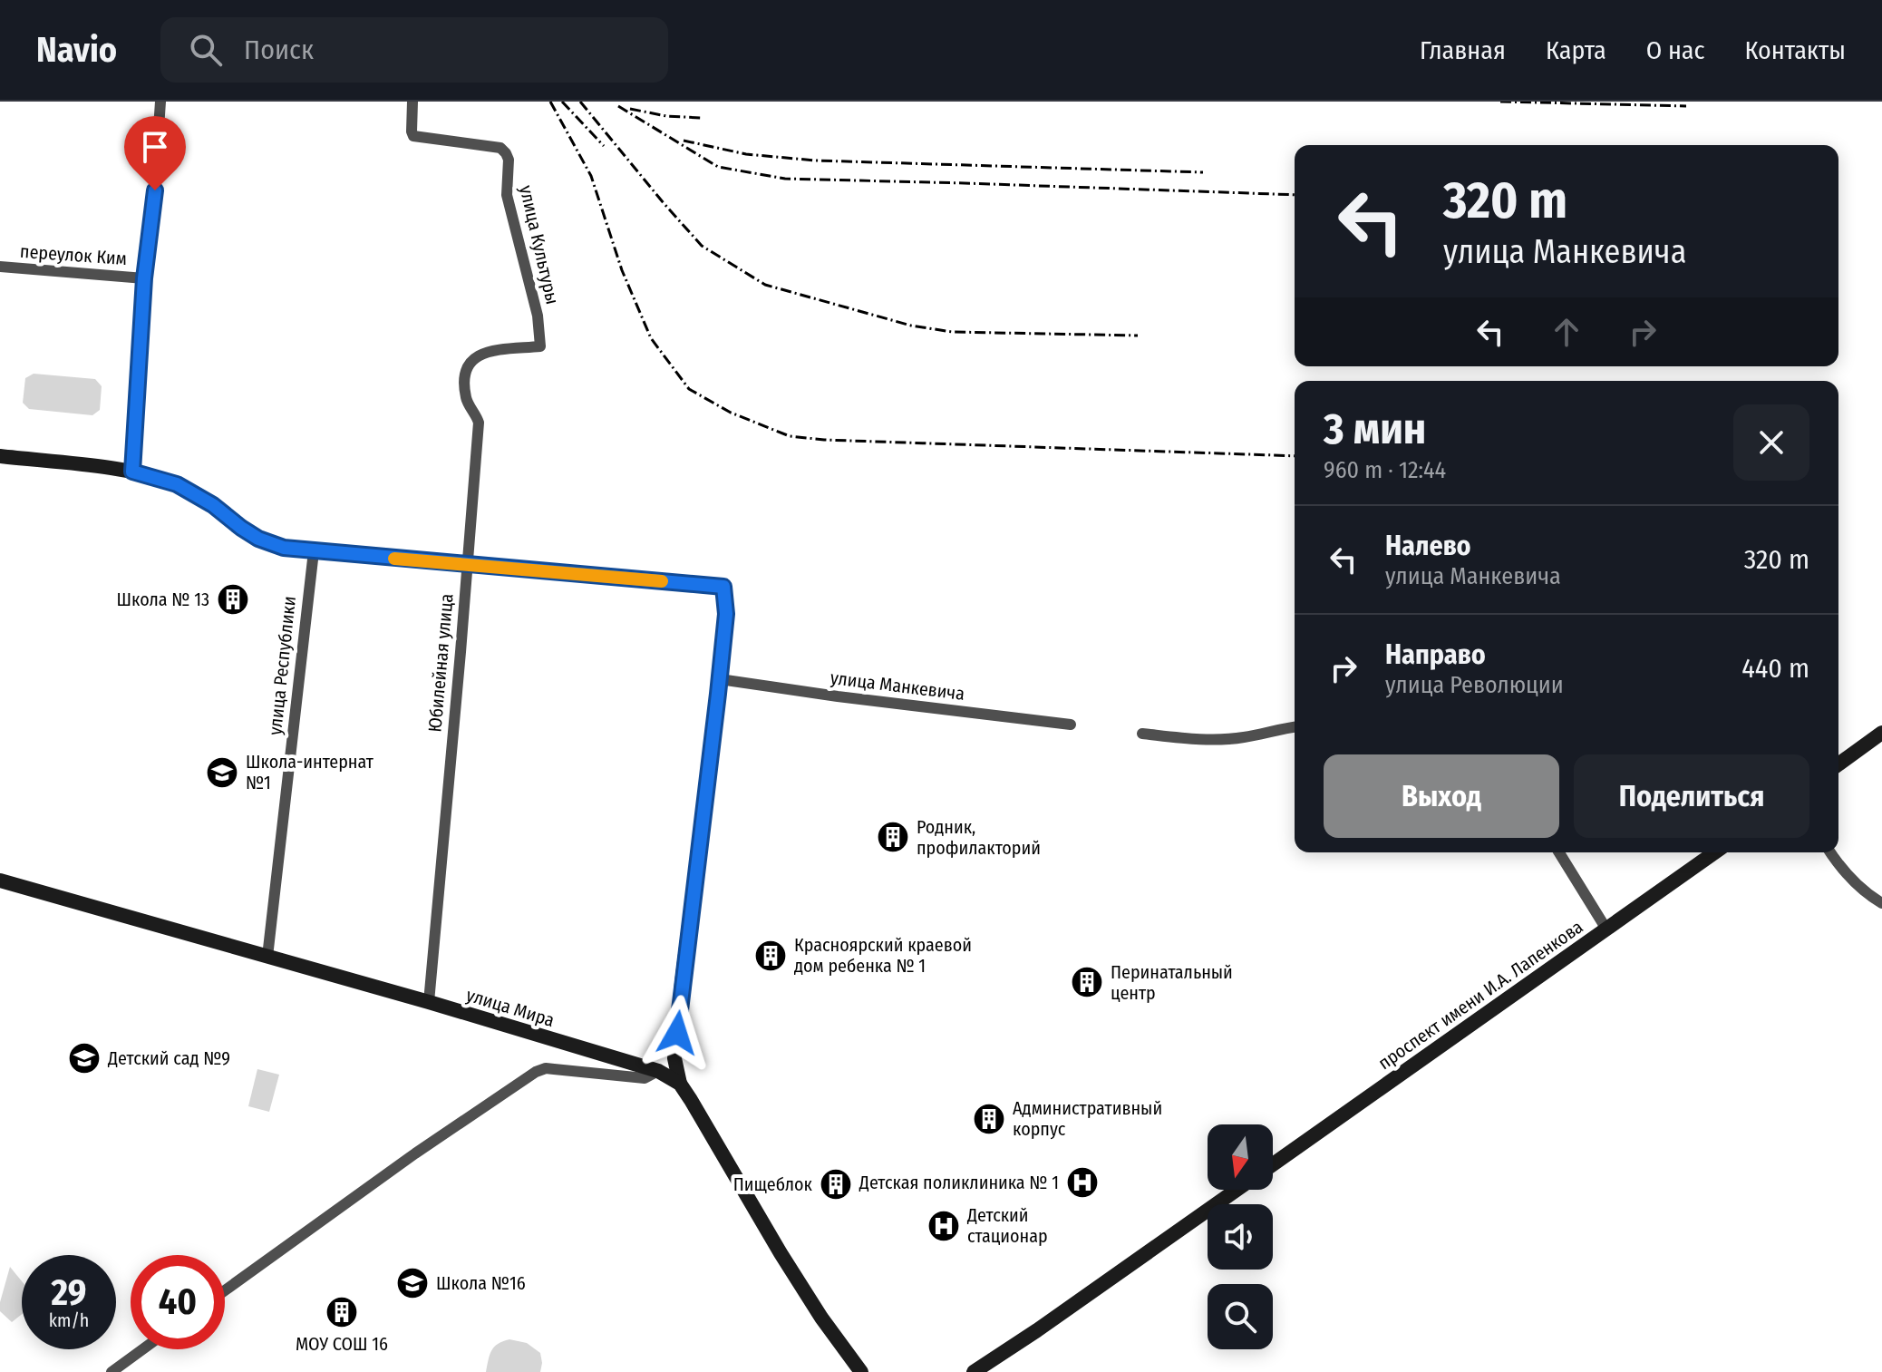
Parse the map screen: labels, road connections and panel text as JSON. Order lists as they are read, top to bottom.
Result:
{
  "streets": {
    "street": [
      "улица Культуры",
      "переулок Ким",
      "Юбилейная улица",
      "улица Республики",
      "улица Манкевича",
      "проспект имени И.А. Лапенкова",
      "улица Мира"
    ]
  },
  "crossings": [
    ["улица Культуры", "Юбилейная улица"],
    ["Юбилейная улица", "улица Мира"],
    ["улица Республики", "улица Мира"]
  ],
  "places": {
    "building": [
      "Школа № 13",
      "Родник, профилакторий",
      "Красноярский краевой дом ребенка № 1",
      "Перинатальный центр",
      "Административный корпус",
      "Пищеблок",
      "МОУ СОШ 16"
    ],
    "school or university": ["Школа-интернат №1", "Детский сад №9", "Школа №16"],
    "hospital": ["Детская поликлиника № 1", "Детский стационар"]
  },
  "north": "bottom",
  "page": {
    "header": "Navio",
    "search": "Поиск",
    "nav": [
      "Главная",
      "Карта",
      "О нас",
      "Контакты"
    ],
    "turn": ["320 m", "улица Манкевича"],
    "heading": ["3 мин", "960 m · 12:44"],
    "list": [
      {
        "name": "Налево",
        "note": "улица Манкевича",
        "value": "320 m"
      },
      {
        "name": "Направо",
        "note": "улица Революции",
        "value": "440 m"
      }
    ],
    "buttons": ["Выход", "Поделиться"],
    "speed": "29 km/h",
    "limit": "40"
  }
}
